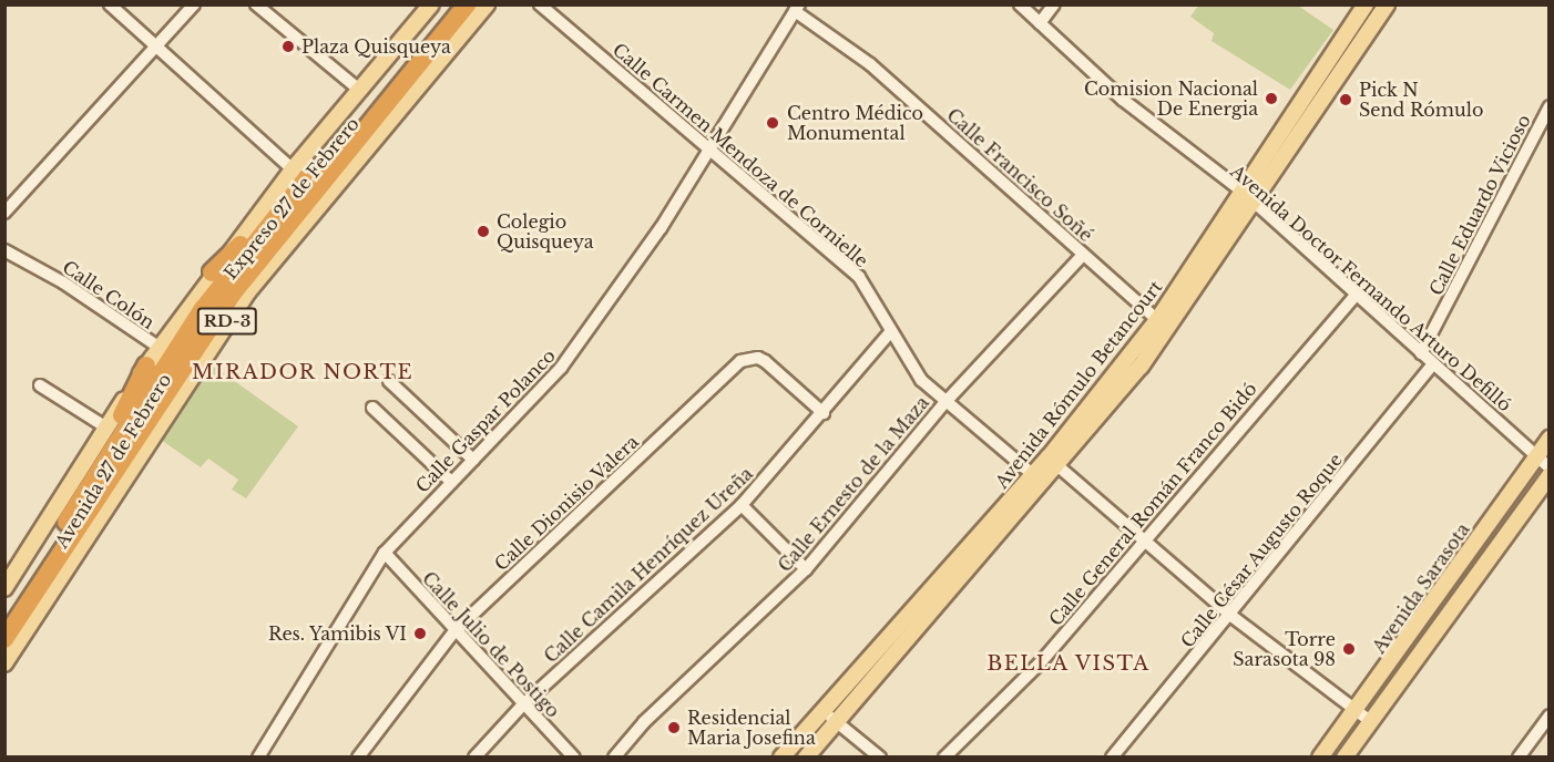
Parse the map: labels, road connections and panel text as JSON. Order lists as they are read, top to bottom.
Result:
{
  "streets": {
    "highway": ["Expreso 27 de Febrero", "RD-3"],
    "main road": ["Avenida Rómulo Betancourt", "Avenida 27 de Febrero", "Avenida Sarasota"],
    "street": [
      "Calle Carmen Mendoza de Cornielle",
      "Calle Francisco Soñé",
      "Calle Eduardo Vicioso",
      "Avenida Doctor Fernando Arturo Defilló",
      "Calle Colón",
      "Calle Gaspar Polanco",
      "Calle Ernesto de la Maza",
      "Calle Dionisio Valera",
      "Calle General Román Franco Bidó",
      "Calle César Augusto Roque",
      "Calle Camila Henríquez Ureña",
      "Calle Julio de Postigo"
    ]
  },
  "crossings": [
    ["Calle Carmen Mendoza de Cornielle", "Avenida Rómulo Betancourt"],
    ["Calle Carmen Mendoza de Cornielle", "Calle Gaspar Polanco"],
    ["Calle Carmen Mendoza de Cornielle", "Calle Ernesto de la Maza"],
    ["Calle Carmen Mendoza de Cornielle", "Calle Camila Henríquez Ureña"],
    ["Calle Francisco Soñé", "Avenida Rómulo Betancourt"],
    ["Calle Francisco Soñé", "Calle Gaspar Polanco"],
    ["Calle Francisco Soñé", "Calle Ernesto de la Maza"],
    ["Expreso 27 de Febrero", "RD-3"],
    ["Calle Eduardo Vicioso", "Avenida Doctor Fernando Arturo Defilló"],
    ["Avenida Doctor Fernando Arturo Defilló", "Avenida Rómulo Betancourt"],
    ["Avenida Doctor Fernando Arturo Defilló", "Calle General Román Franco Bidó"],
    ["Avenida Doctor Fernando Arturo Defilló", "Calle César Augusto Roque"],
    ["Avenida Doctor Fernando Arturo Defilló", "Avenida Sarasota"],
    ["Calle Colón", "Avenida 27 de Febrero"],
    ["Calle Gaspar Polanco", "Calle Julio de Postigo"],
    ["Calle Dionisio Valera", "Calle Camila Henríquez Ureña"],
    ["Calle Dionisio Valera", "Calle Julio de Postigo"],
    ["Calle Camila Henríquez Ureña", "Calle Julio de Postigo"]
  ],
  "districts": ["MIRADOR NORTE", "BELLA VISTA"],
  "places": [
    "Plaza Quisqueya",
    "Comision Nacional De Energia",
    "Pick N Send Rómulo",
    "Centro Médico Monumental",
    "Colegio Quisqueya",
    "Res. Yamibis VI",
    "Torre Sarasota 98",
    "Residencial Maria Josefina"
  ]
}
